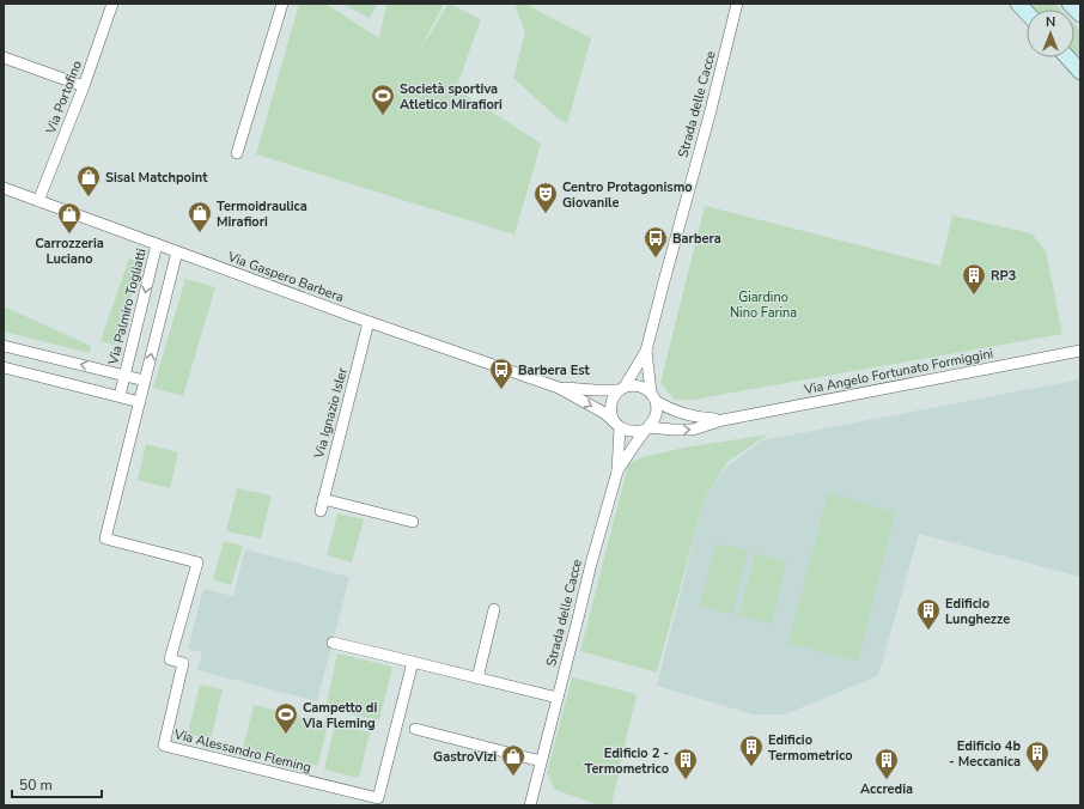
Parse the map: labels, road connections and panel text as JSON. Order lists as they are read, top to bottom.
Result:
{
  "streets": {
    "street": [
      "Via Portofino",
      "Strada delle Cacce",
      "Via Gaspero Barbera",
      "Via Palmiro Togliatti",
      "Via Angelo Fortunato Formiggini",
      "Via Ignazio Isler",
      "Via Alessandro Fleming"
    ]
  },
  "crossings": [
    ["Via Portofino", "Via Gaspero Barbera"],
    ["Strada delle Cacce", "Via Gaspero Barbera"],
    ["Strada delle Cacce", "Via Angelo Fortunato Formiggini"],
    ["Via Gaspero Barbera", "Via Palmiro Togliatti"],
    ["Via Gaspero Barbera", "Via Angelo Fortunato Formiggini"],
    ["Via Gaspero Barbera", "Via Ignazio Isler"]
  ],
  "parks": ["Giardino Nino Farina"],
  "places": {
    "sports": ["Società sportiva Atletico Mirafiori", "Campetto di Via Fleming"],
    "shop": [
      "Sisal Matchpoint",
      "Termoidraulica Mirafiori",
      "Carrozzeria Luciano",
      "GastroVizi"
    ],
    "theatre": ["Centro Protagonismo Giovanile"],
    "bus stop": ["Barbera", "Barbera Est"],
    "building": [
      "RP3",
      "Edificio Lunghezze",
      "Edificio Termometrico",
      "Edificio 4b - Meccanica",
      "Edificio 2 - Termometrico",
      "Accredia"
    ]
  },
  "scale_bar": "50 m",
  "north": "top"
}
